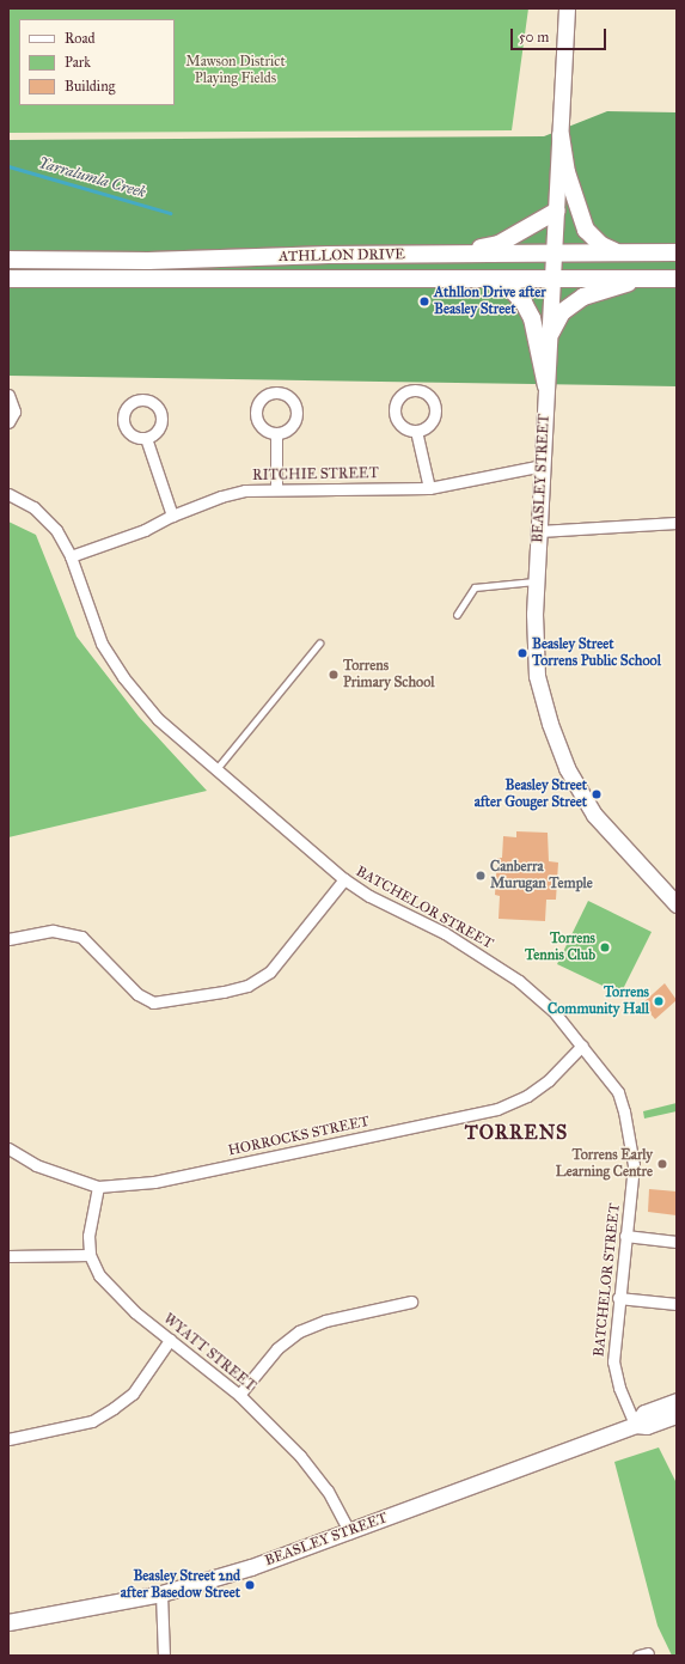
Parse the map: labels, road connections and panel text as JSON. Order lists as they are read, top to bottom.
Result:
{
  "streets": {
    "main road": ["ATHLLON DRIVE", "BEASLEY STREET"],
    "street": [
      "RITCHIE STREET",
      "BATCHELOR STREET",
      "HORROCKS STREET",
      "WYATT STREET"
    ]
  },
  "crossings": [
    ["ATHLLON DRIVE", "BEASLEY STREET"],
    ["RITCHIE STREET", "BEASLEY STREET"],
    ["RITCHIE STREET", "BATCHELOR STREET"],
    ["BEASLEY STREET", "BATCHELOR STREET"],
    ["BEASLEY STREET", "WYATT STREET"],
    ["BATCHELOR STREET", "HORROCKS STREET"],
    ["HORROCKS STREET", "WYATT STREET"]
  ],
  "districts": ["TORRENS"],
  "water": ["Yarralumla Creek"],
  "parks": ["Mawson District Playing Fields"],
  "places": [
    "Athllon Drive after Beasley Street",
    "Beasley Street Torrens Public School",
    "Torrens Primary School",
    "Beasley Street after Gouger Street",
    "Canberra Murugan Temple",
    "Torrens Tennis Club",
    "Torrens Community Hall",
    "Torrens Early Learning Centre",
    "Beasley Street 2nd after Basedow Street"
  ],
  "legend": ["Road", "Park", "Building"],
  "scale_bar": "50 m"
}
